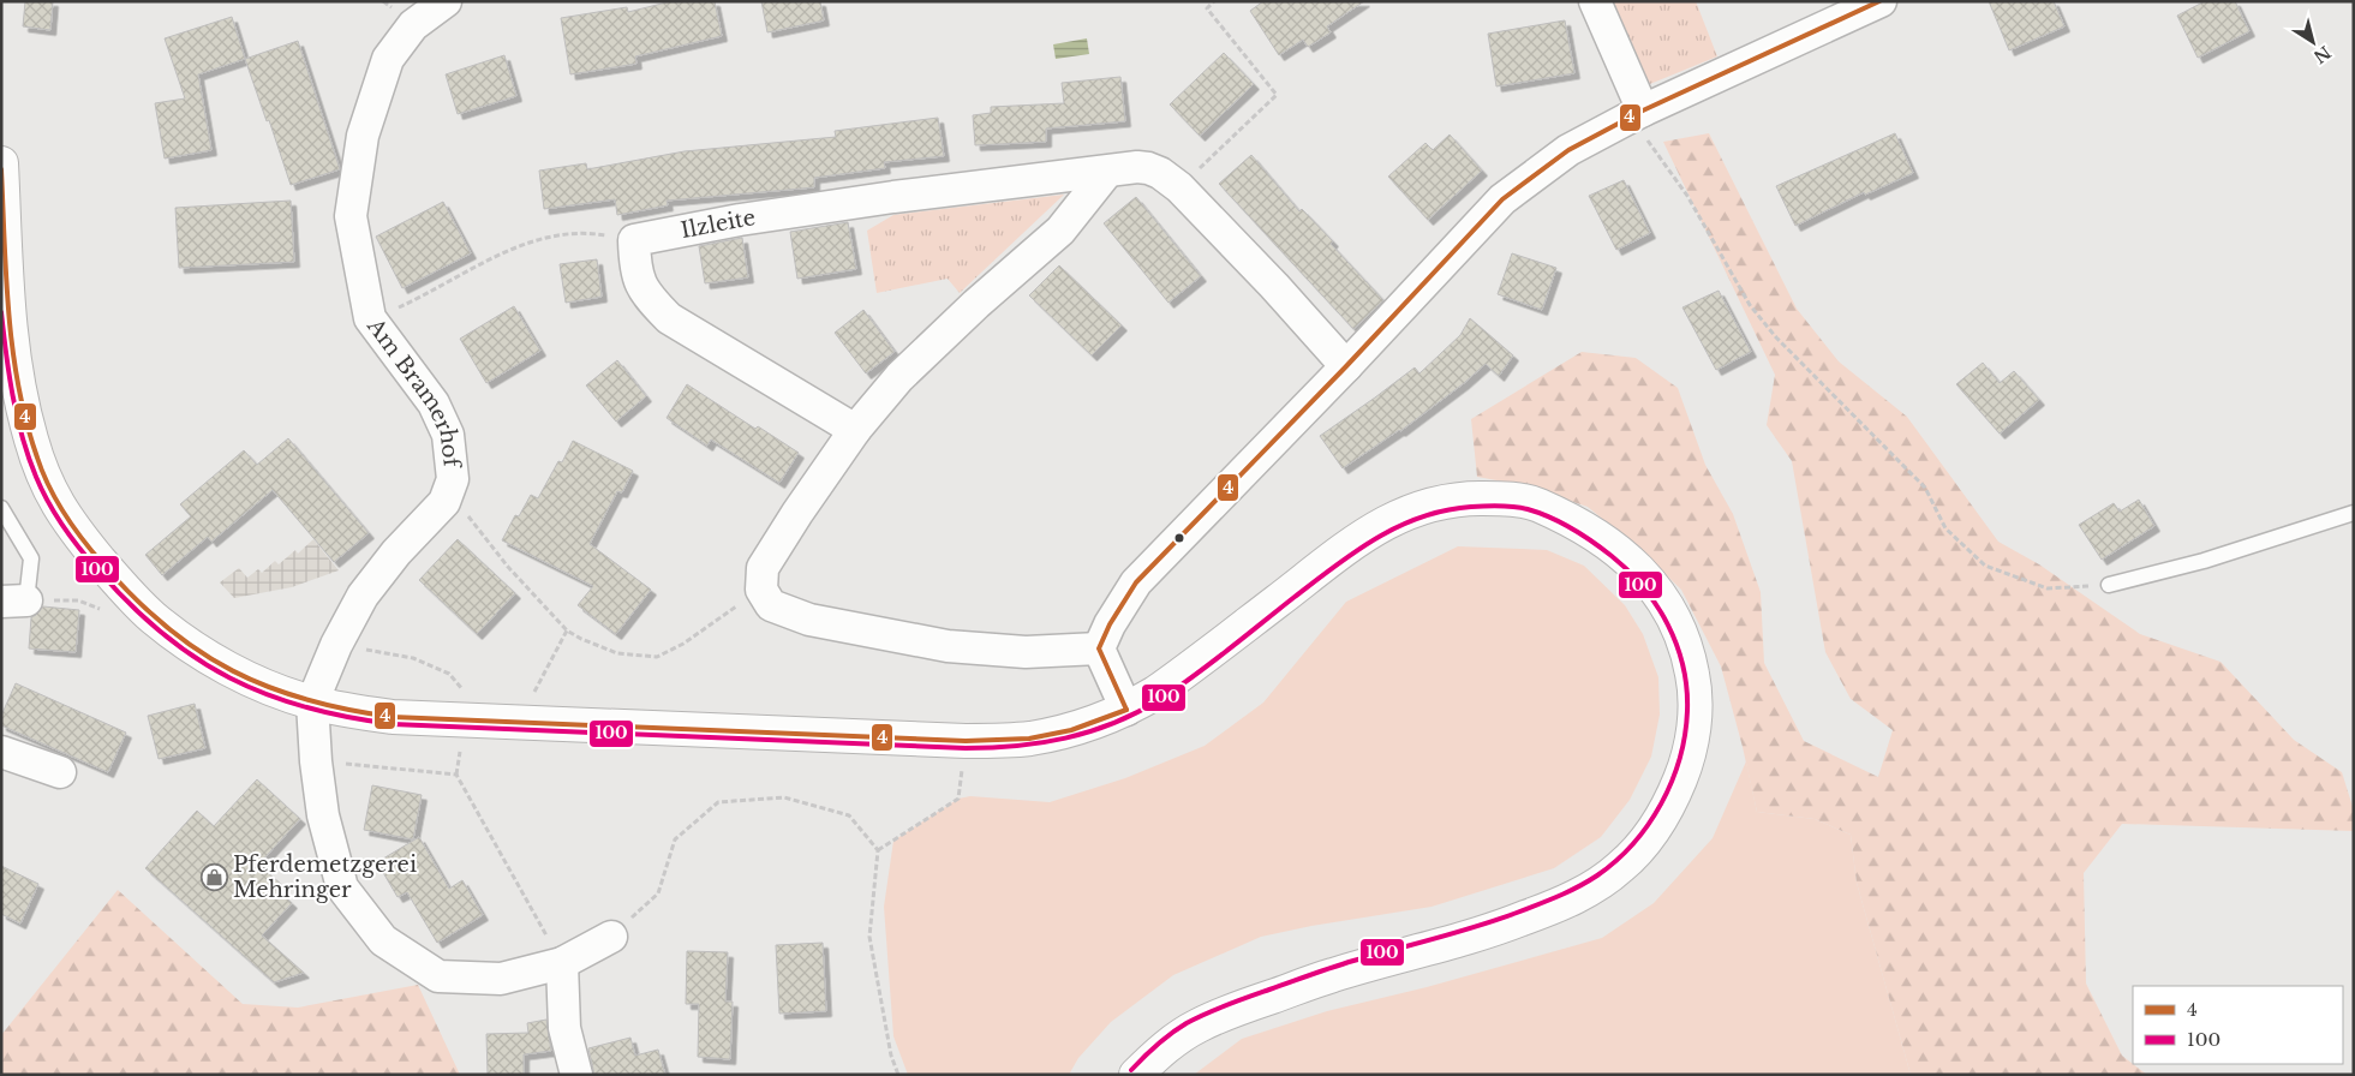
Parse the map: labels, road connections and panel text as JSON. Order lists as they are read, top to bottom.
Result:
{
  "streets": {
    "street": ["Ilzleite", "Am Bramerhof"]
  },
  "places": {
    "shop": ["Pferdemetzgerei Mehringer"]
  },
  "lines": ["transit line 4", "transit line 100"],
  "legend": ["4", "100"],
  "north": "bottom right"
}
